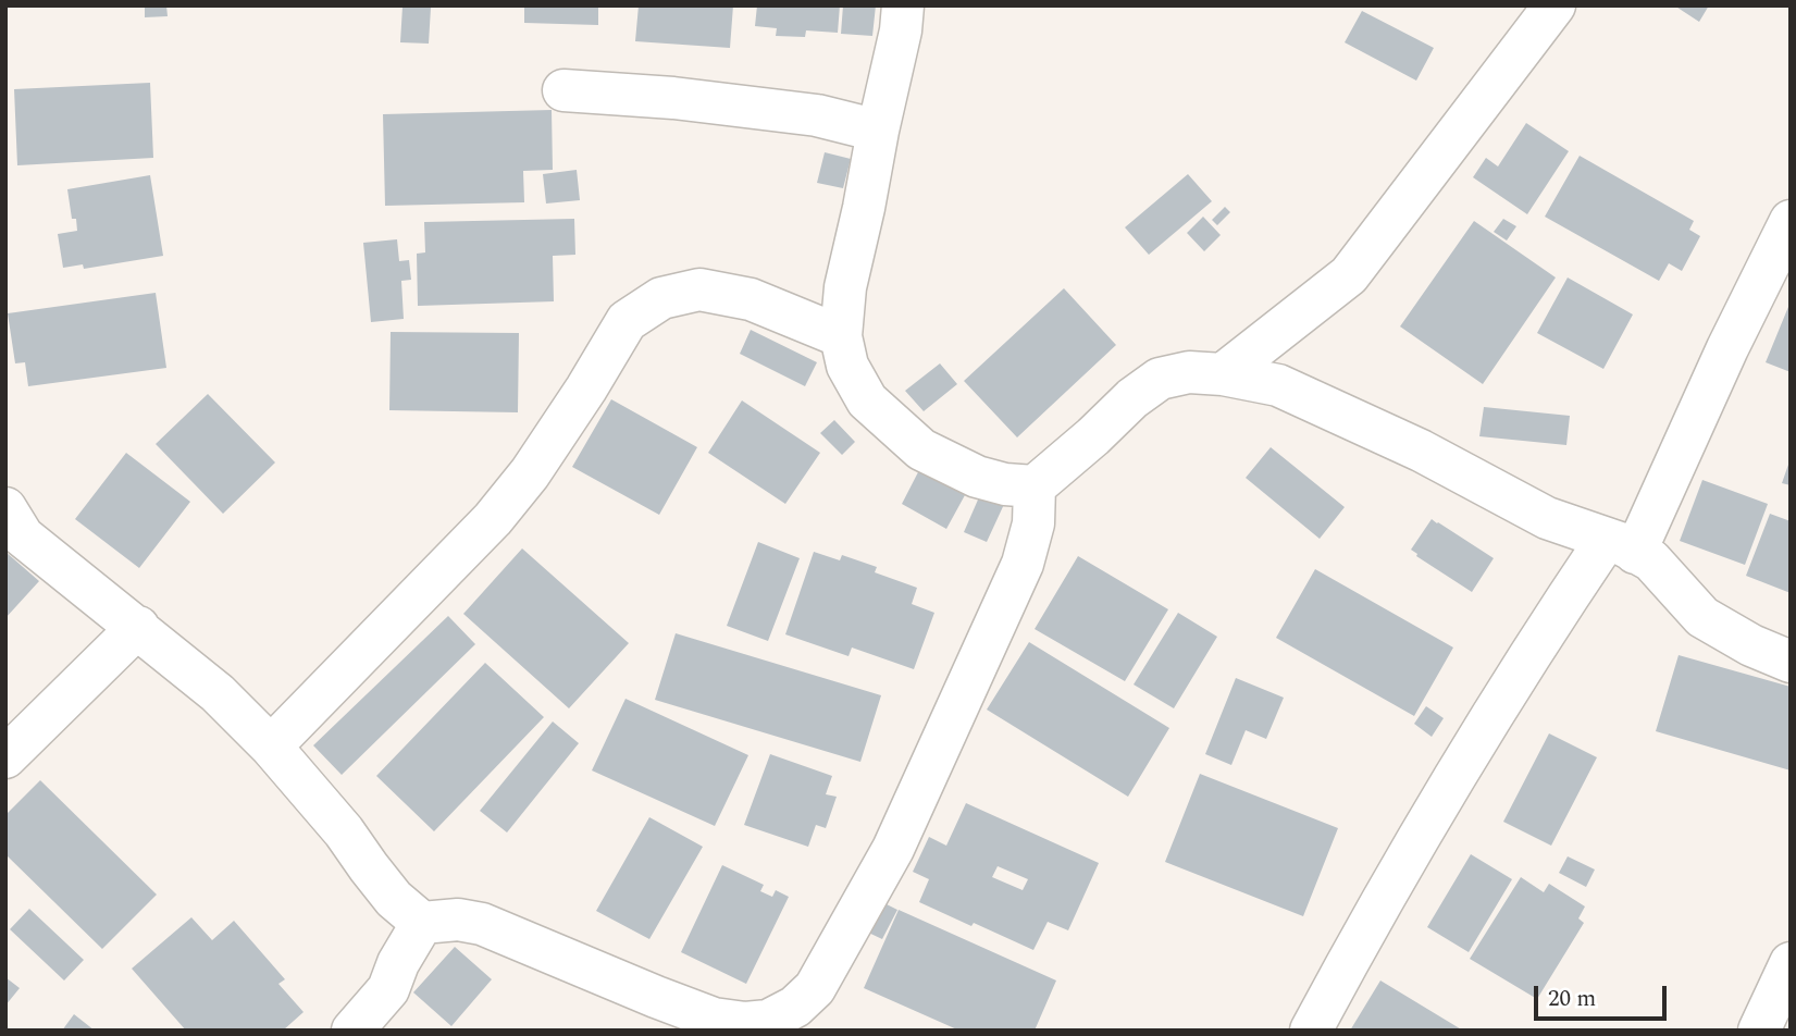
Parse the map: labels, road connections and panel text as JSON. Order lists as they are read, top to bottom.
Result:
{
  "scale_bar": "20 m"
}
